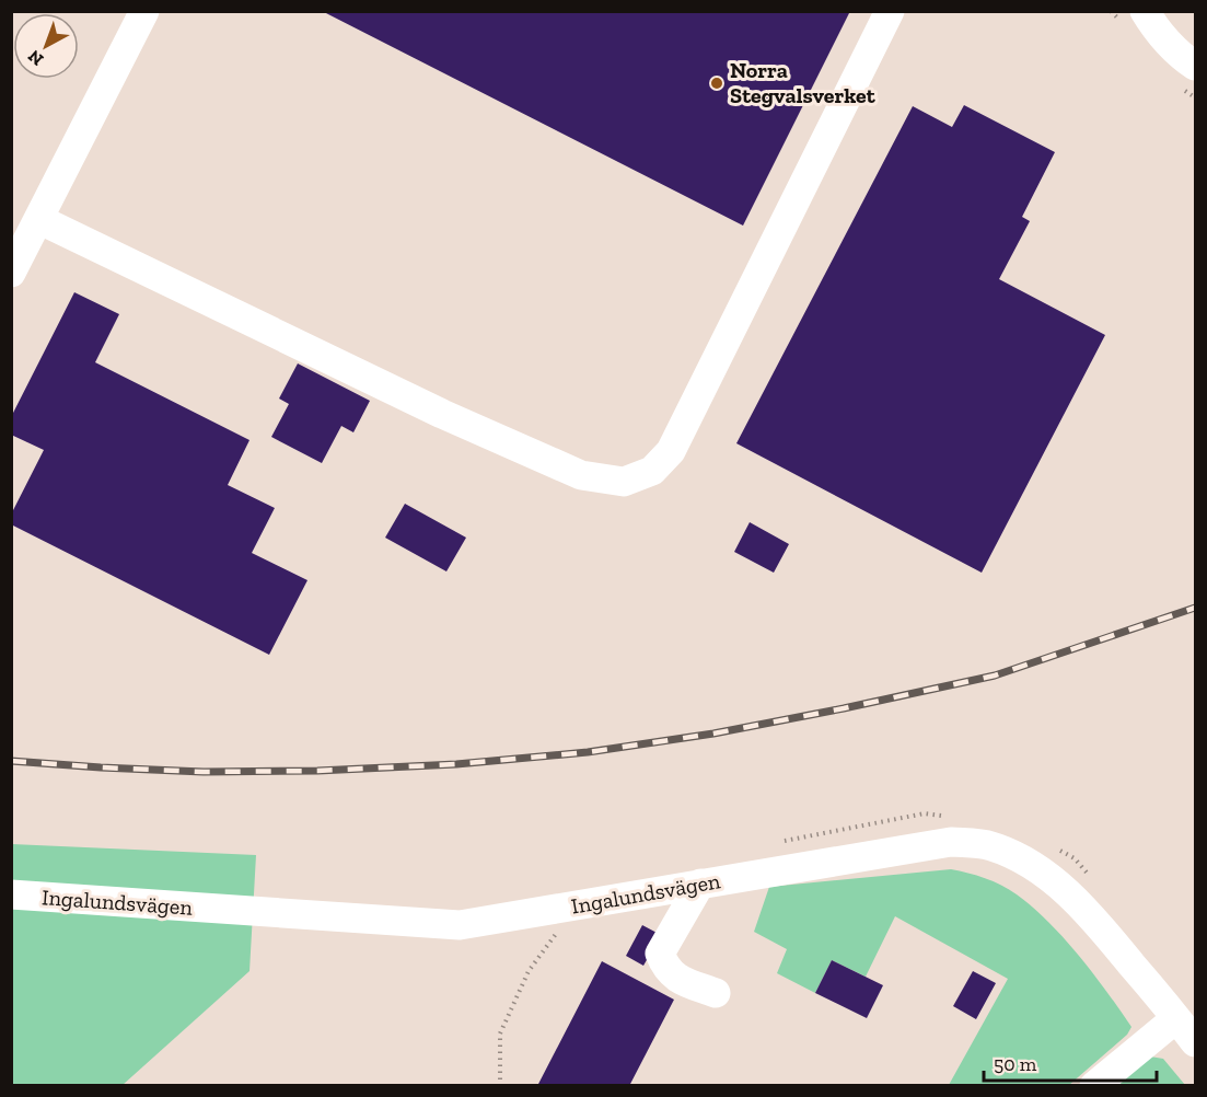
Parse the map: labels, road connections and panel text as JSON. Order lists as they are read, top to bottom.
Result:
{
  "streets": {
    "street": ["Ingalundsvägen"]
  },
  "places": ["Norra Stegvalsverket"],
  "scale_bar": "50 m",
  "north": "bottom left"
}
